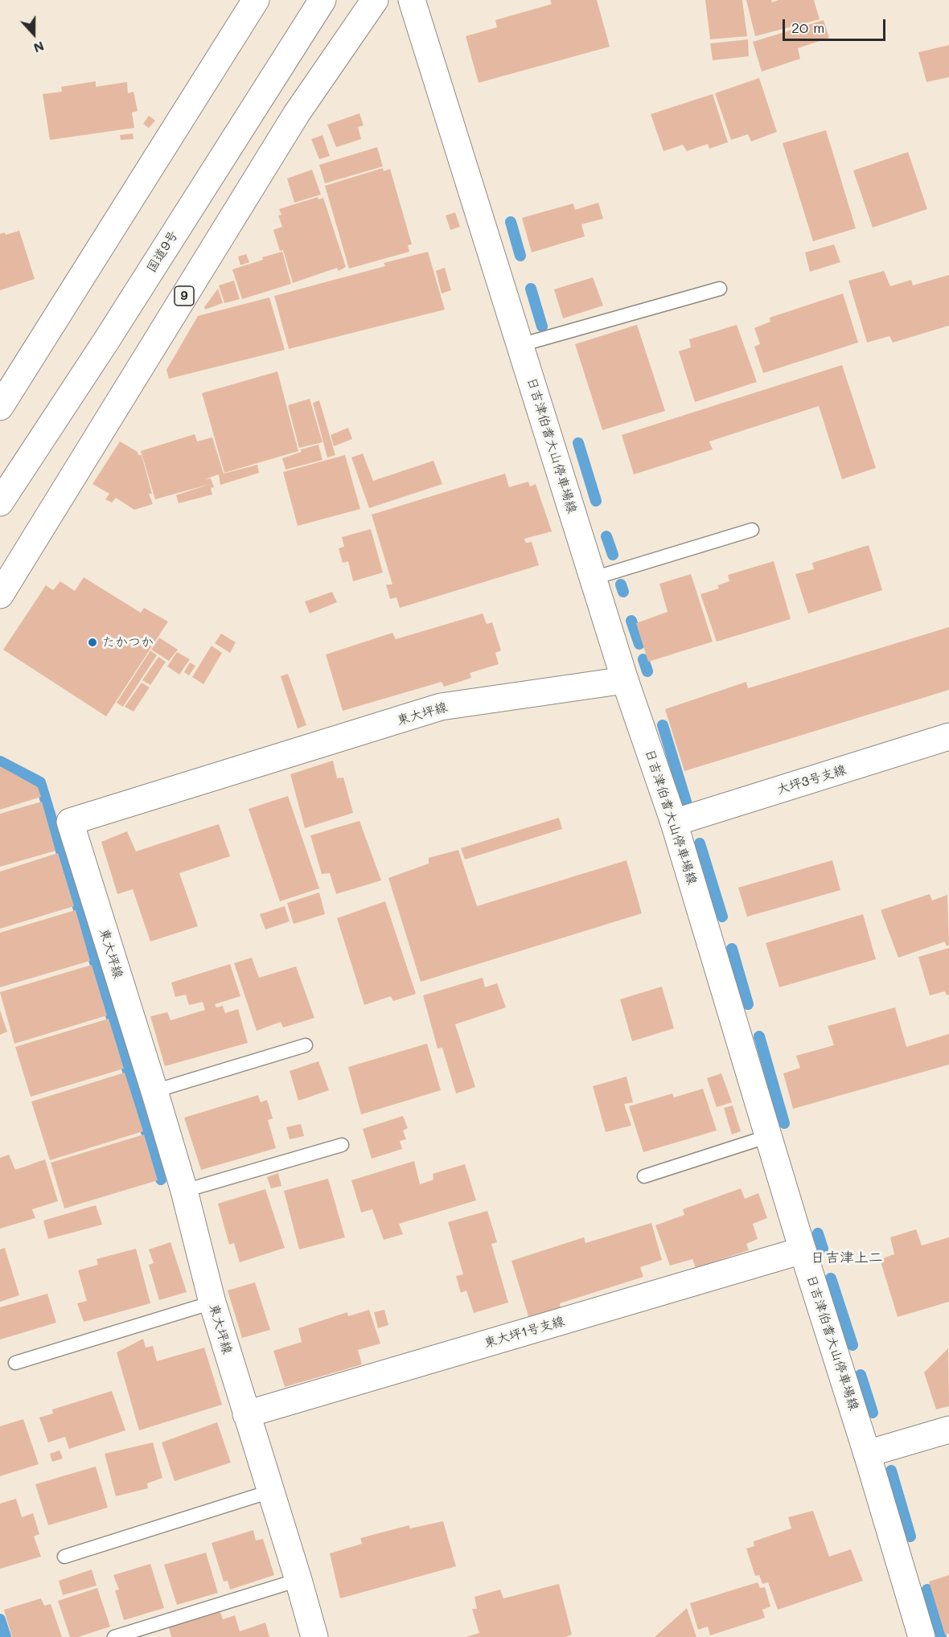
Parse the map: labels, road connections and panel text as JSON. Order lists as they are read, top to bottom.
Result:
{
  "streets": {
    "main road": [
      "国道9号",
      "9",
      "日吉津伯耆大山停車場線",
      "東大坪線",
      "大坪3号支線",
      "東大坪1号支線"
    ]
  },
  "crossings": [
    ["日吉津伯耆大山停車場線", "東大坪線"],
    ["日吉津伯耆大山停車場線", "大坪3号支線"],
    ["日吉津伯耆大山停車場線", "東大坪1号支線"],
    ["東大坪線", "東大坪1号支線"]
  ],
  "districts": ["日吉津上二"],
  "places": ["たかつか"],
  "scale_bar": "20 m",
  "north": "bottom"
}
